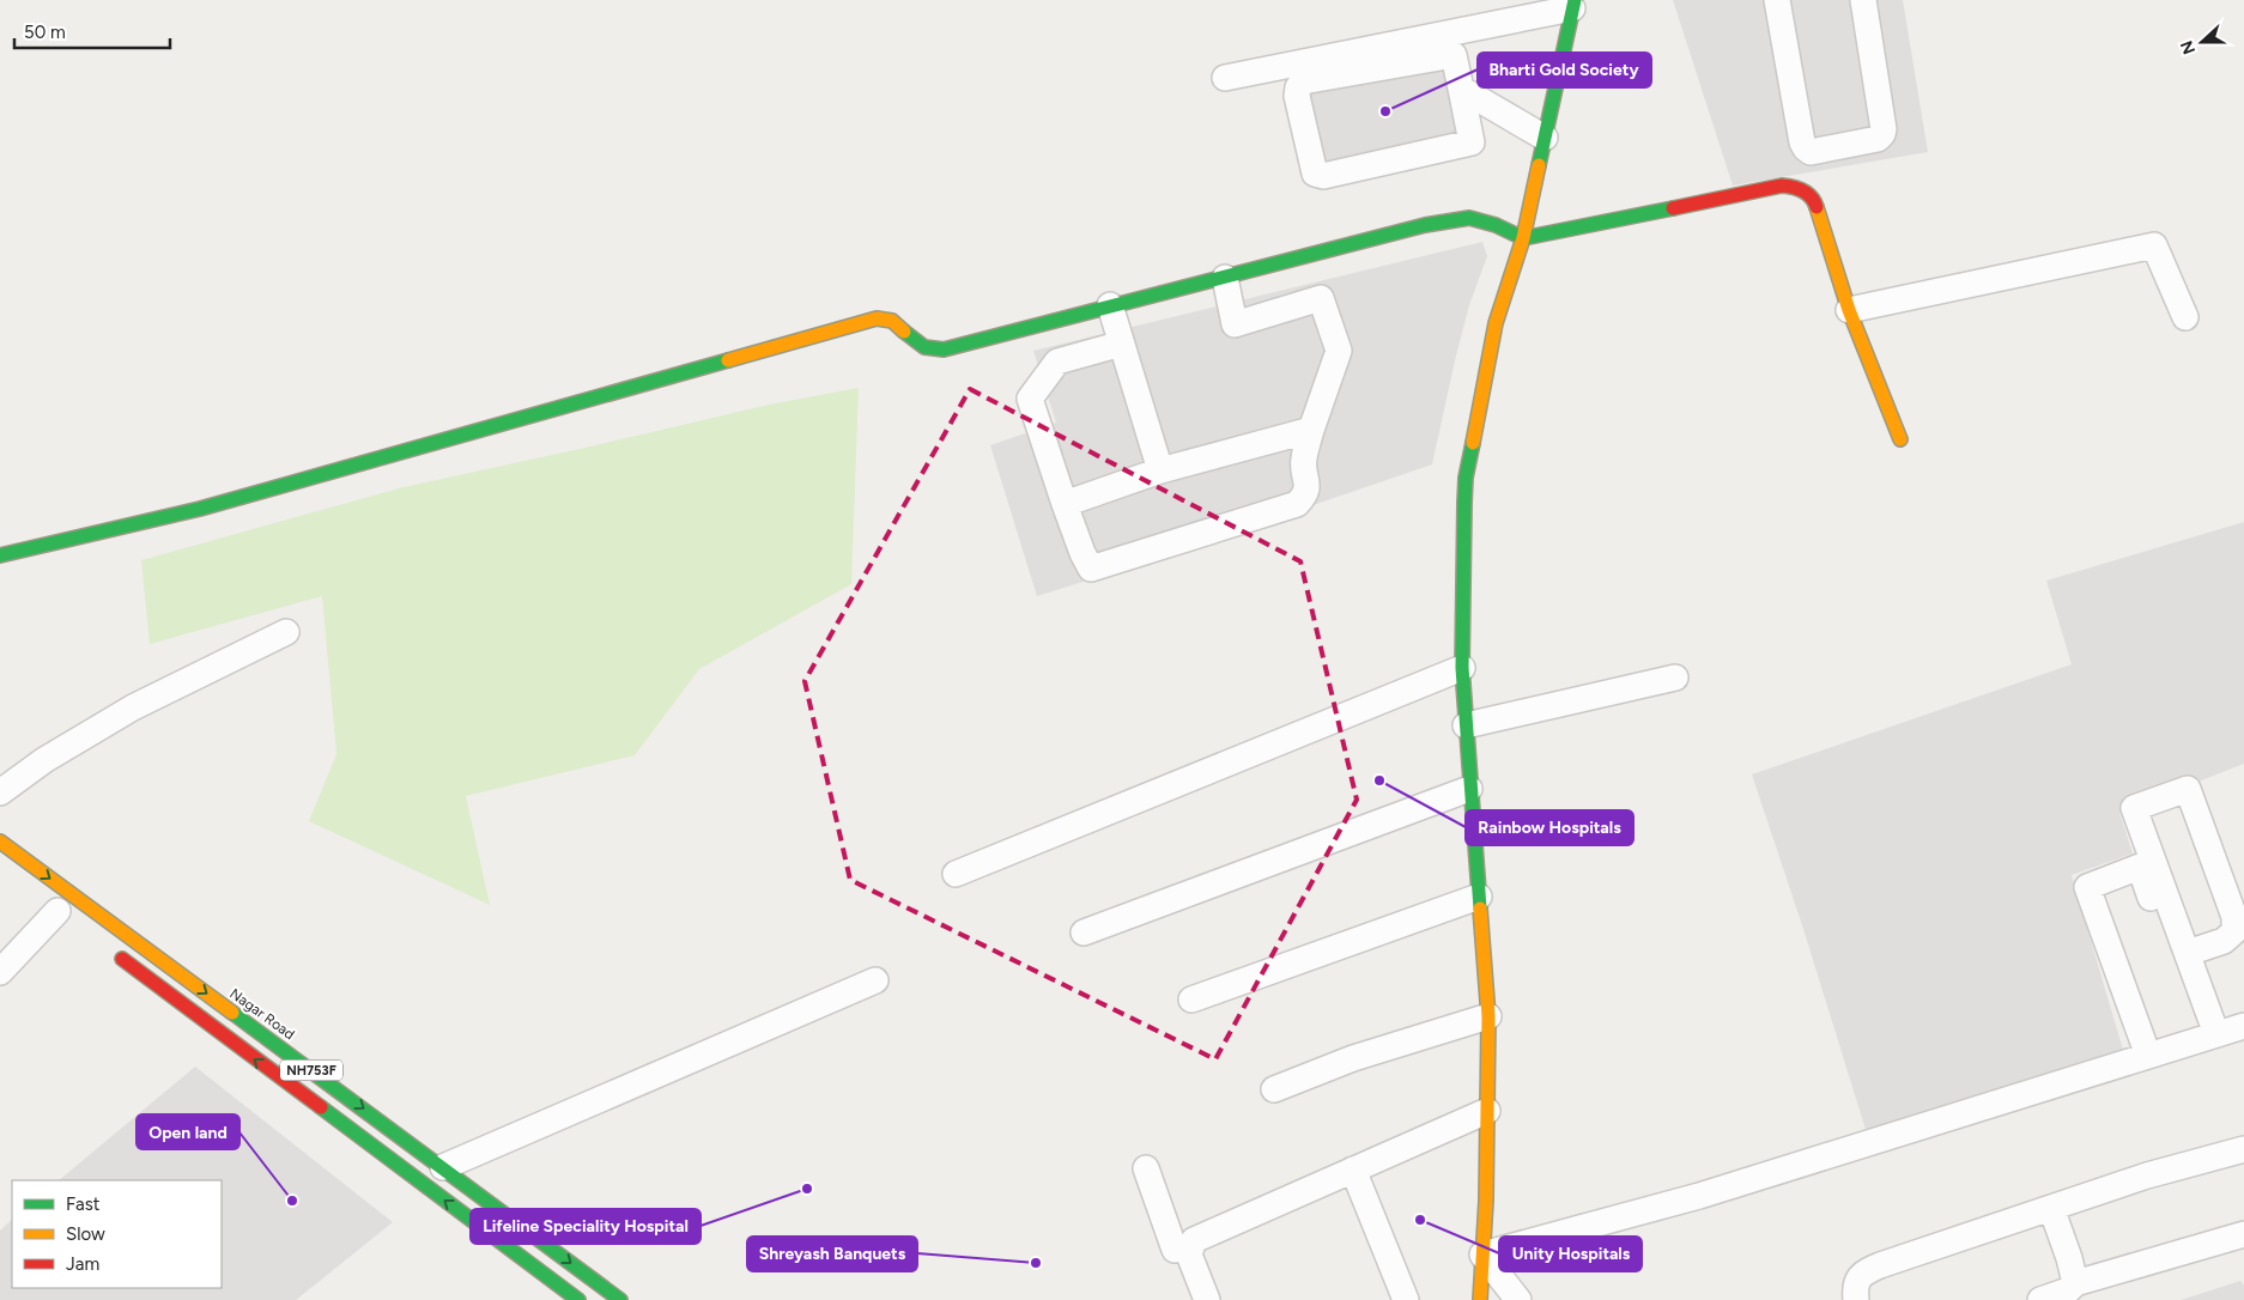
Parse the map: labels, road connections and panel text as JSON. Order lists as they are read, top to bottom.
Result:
{
  "streets": {
    "main road": ["Nagar Road", "NH753F"]
  },
  "places": [
    "Bharti Gold Society",
    "Rainbow Hospitals",
    "Lifeline Speciality Hospital",
    "Open land",
    "Unity Hospitals",
    "Shreyash Banquets"
  ],
  "legend": ["Fast", "Slow", "Jam"],
  "scale_bar": "50 m",
  "north": "left"
}
